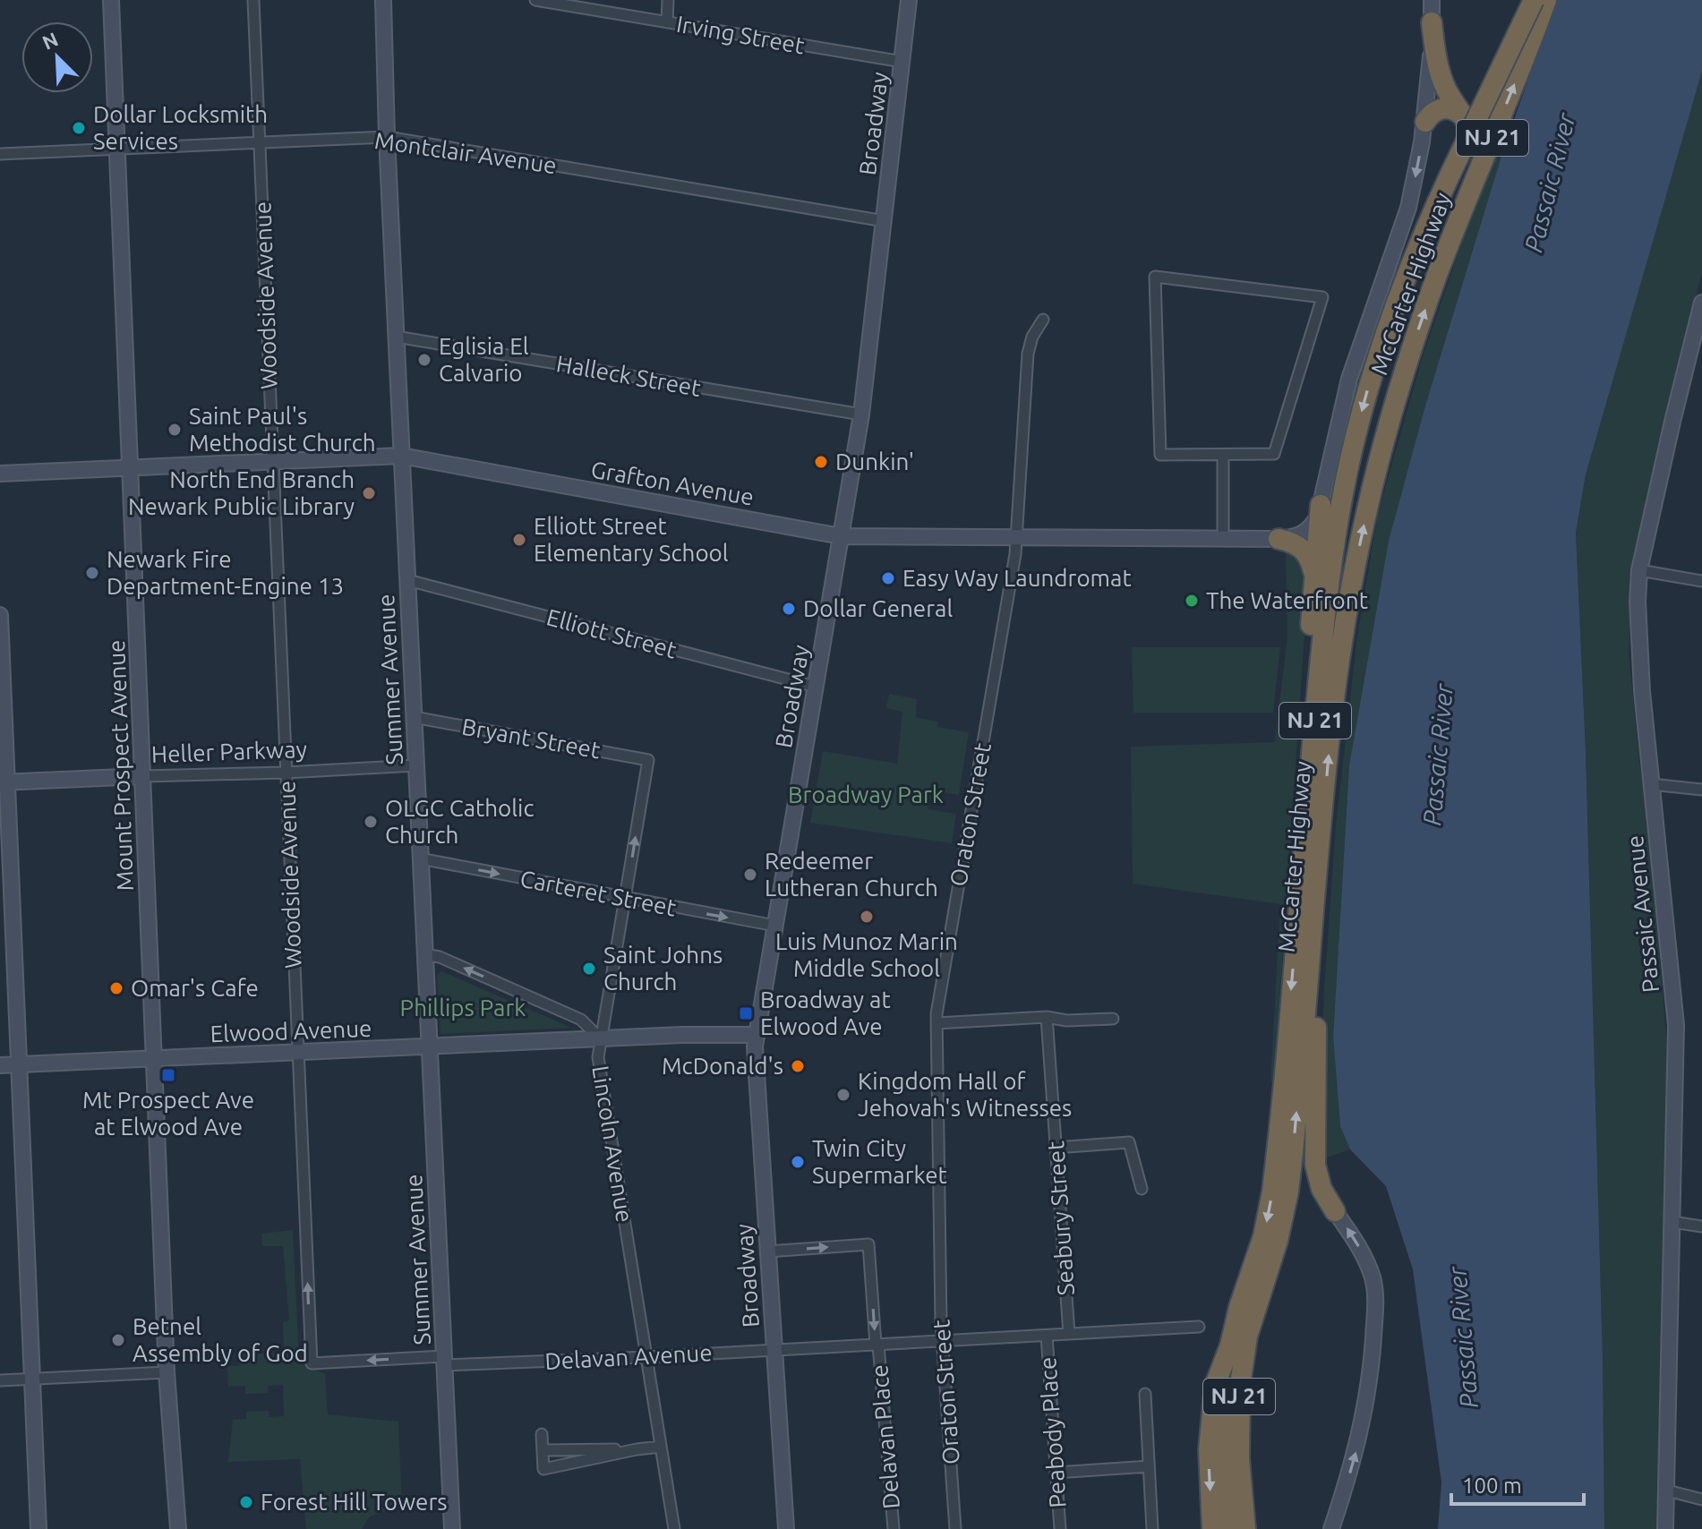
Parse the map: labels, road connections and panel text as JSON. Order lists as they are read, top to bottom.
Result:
{
  "streets": {
    "highway": ["NJ 21", "McCarter Highway"],
    "street": [
      "Irving Street",
      "Broadway",
      "Montclair Avenue",
      "Woodside Avenue",
      "Halleck Street",
      "Grafton Avenue",
      "Elliott Street",
      "Summer Avenue",
      "Bryant Street",
      "Heller Parkway",
      "Mount Prospect Avenue",
      "Oraton Street",
      "Carteret Street",
      "Passaic Avenue",
      "Elwood Avenue",
      "Lincoln Avenue",
      "Seabury Street",
      "Delavan Avenue",
      "Peabody Place",
      "Delavan Place"
    ]
  },
  "crossings": [
    ["Irving Street", "Broadway"],
    ["Broadway", "Montclair Avenue"],
    ["Broadway", "Halleck Street"],
    ["Broadway", "Grafton Avenue"],
    ["Broadway", "Elliott Street"],
    ["Broadway", "Carteret Street"],
    ["Broadway", "Elwood Avenue"],
    ["Broadway", "Delavan Avenue"],
    ["Broadway", "Delavan Place"],
    ["NJ 21", "McCarter Highway"],
    ["Montclair Avenue", "Woodside Avenue"],
    ["Montclair Avenue", "Summer Avenue"],
    ["Montclair Avenue", "Mount Prospect Avenue"],
    ["McCarter Highway", "Grafton Avenue"],
    ["Woodside Avenue", "Grafton Avenue"],
    ["Woodside Avenue", "Heller Parkway"],
    ["Woodside Avenue", "Elwood Avenue"],
    ["Woodside Avenue", "Delavan Avenue"],
    ["Halleck Street", "Summer Avenue"],
    ["Grafton Avenue", "Summer Avenue"],
    ["Grafton Avenue", "Mount Prospect Avenue"],
    ["Grafton Avenue", "Oraton Street"],
    ["Elliott Street", "Summer Avenue"],
    ["Summer Avenue", "Bryant Street"],
    ["Summer Avenue", "Heller Parkway"],
    ["Summer Avenue", "Carteret Street"],
    ["Summer Avenue", "Elwood Avenue"],
    ["Summer Avenue", "Delavan Avenue"],
    ["Bryant Street", "Lincoln Avenue"],
    ["Heller Parkway", "Mount Prospect Avenue"],
    ["Mount Prospect Avenue", "Elwood Avenue"],
    ["Oraton Street", "Delavan Avenue"],
    ["Carteret Street", "Lincoln Avenue"],
    ["Elwood Avenue", "Lincoln Avenue"],
    ["Lincoln Avenue", "Delavan Avenue"],
    ["Seabury Street", "Delavan Avenue"],
    ["Delavan Avenue", "Peabody Place"],
    ["Delavan Avenue", "Delavan Place"]
  ],
  "one_way": ["Carteret Street"],
  "water": ["Passaic River"],
  "parks": ["Broadway Park", "Phillips Park"],
  "places": {
    "other": [
      "Dollar Locksmith Services",
      "Eglisia El Calvario",
      "Saint Paul's Methodist Church",
      "Dunkin'",
      "North End Branch Newark Public Library",
      "Elliott Street Elementary School",
      "Newark Fire Department-Engine 13",
      "Easy Way Laundromat",
      "The Waterfront",
      "Dollar General",
      "OLGC Catholic Church",
      "Redeemer Lutheran Church",
      "Luis Munoz Marin Middle School",
      "Saint Johns Church",
      "Omar's Cafe",
      "McDonald's",
      "Kingdom Hall of Jehovah's Witnesses",
      "Twin City Supermarket",
      "Betnel Assembly of God",
      "Forest Hill Towers"
    ],
    "transit": ["Broadway at Elwood Ave", "Mt Prospect Ave at Elwood Ave"]
  },
  "scale_bar": "100 m",
  "north": "top left"
}
